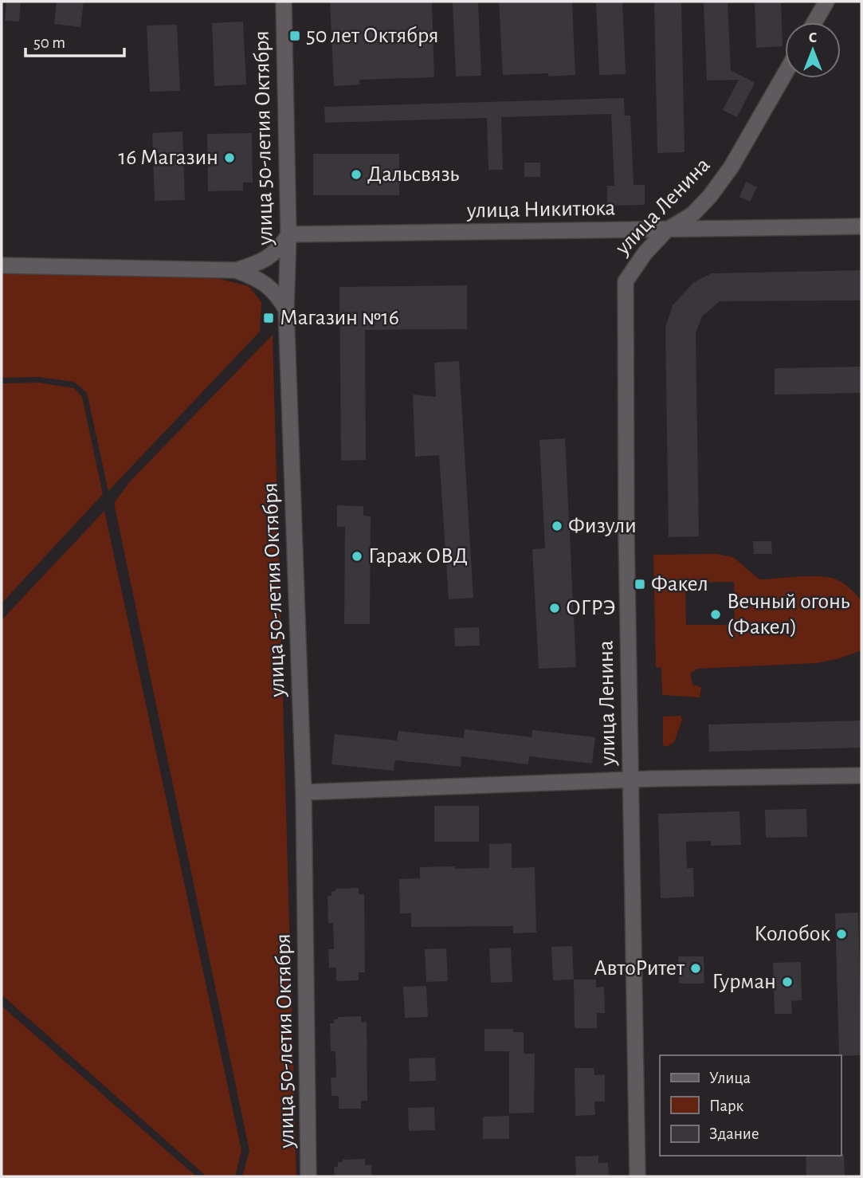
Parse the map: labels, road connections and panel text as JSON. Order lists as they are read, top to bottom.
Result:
{
  "streets": {
    "street": ["улица 50-летия Октября", "улица Ленина", "улица Никитюка"]
  },
  "crossings": [
    ["улица 50-летия Октября", "улица Никитюка"],
    ["улица Ленина", "улица Никитюка"]
  ],
  "places": {
    "transit": ["50 лет Октября", "Магазин №16", "Факел"],
    "other": [
      "16 Магазин",
      "Дальсвязь",
      "Физули",
      "Гараж ОВД",
      "ОГРЭ",
      "Вечный огонь (Факел)",
      "Колобок",
      "АвтоРитет",
      "Гурман"
    ]
  },
  "legend": ["Улица", "Парк", "Здание"],
  "scale_bar": "50 m",
  "north": "top"
}
